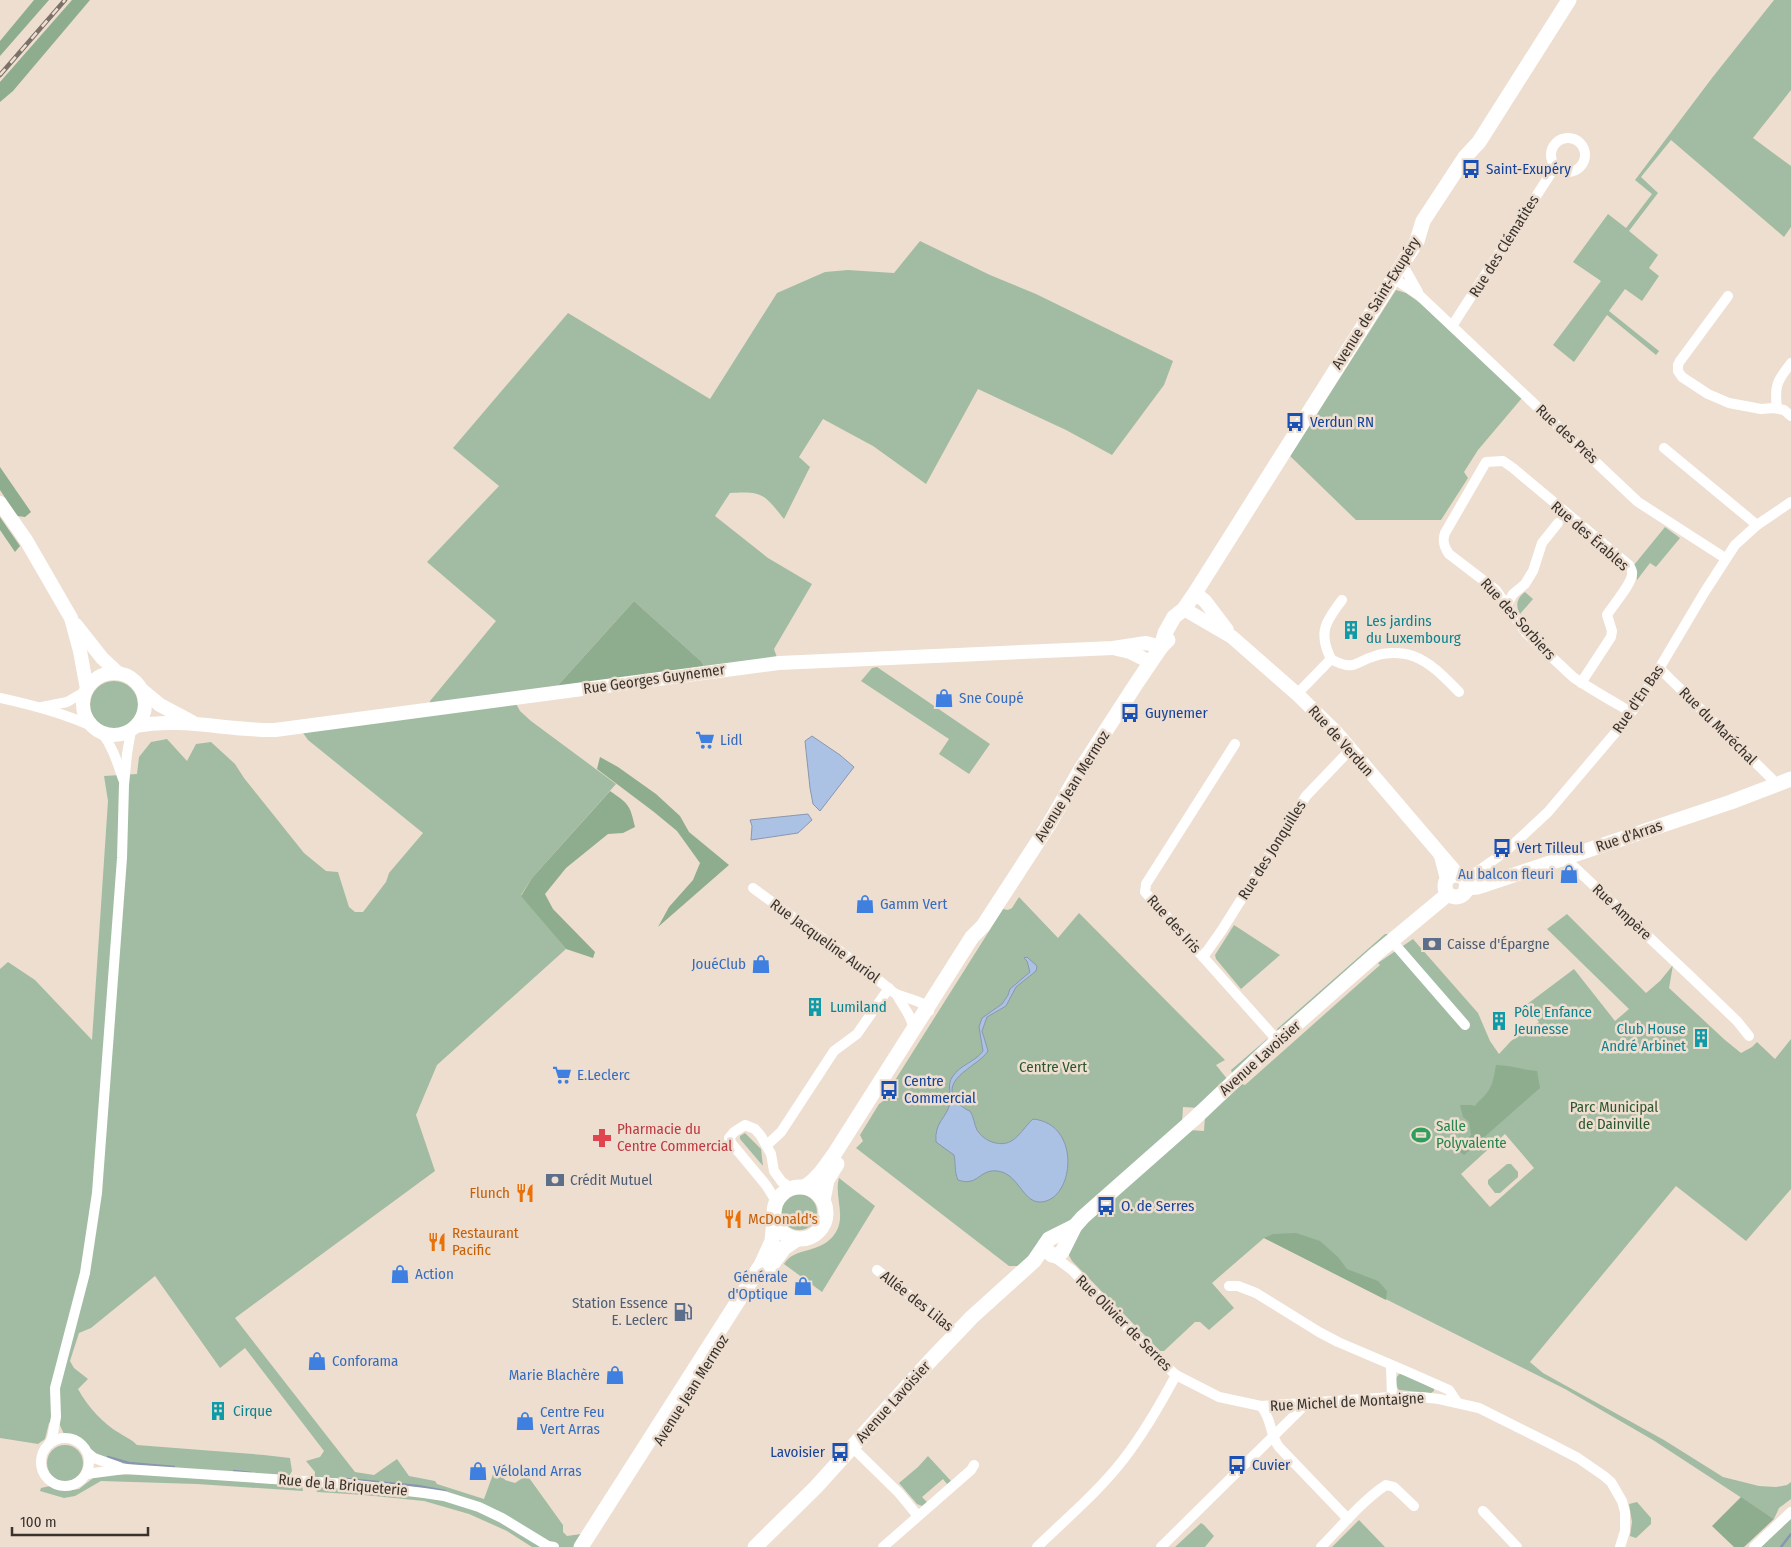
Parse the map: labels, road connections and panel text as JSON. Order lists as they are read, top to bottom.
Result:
{
  "streets": {
    "main road": [
      "Avenue de Saint-Exupéry",
      "Avenue Jean Mermoz",
      "Rue d'Arras",
      "Avenue Lavoisier"
    ],
    "street": [
      "Rue des Clématites",
      "Rue des Près",
      "Rue des Érables",
      "Rue des Sorbiers",
      "Rue Georges Guynemer",
      "Rue d'En Bas",
      "Rue du Maréchal",
      "Rue de Verdun",
      "Rue des Jonquilles",
      "Rue Ampère",
      "Rue des Iris",
      "Rue Jacqueline Auriol",
      "Allée des Lilas",
      "Rue Olivier de Serres",
      "Rue Michel de Montaigne",
      "Rue de la Briqueterie"
    ]
  },
  "crossings": [
    ["Rue des Clématites", "Rue des Près"],
    ["Avenue de Saint-Exupéry", "Rue des Près"],
    ["Avenue de Saint-Exupéry", "Rue Georges Guynemer"],
    ["Avenue de Saint-Exupéry", "Avenue Jean Mermoz"],
    ["Rue des Près", "Rue d'En Bas"],
    ["Rue des Érables", "Rue des Sorbiers"],
    ["Rue des Sorbiers", "Rue d'En Bas"],
    ["Rue Georges Guynemer", "Avenue Jean Mermoz"],
    ["Rue d'En Bas", "Rue du Maréchal"],
    ["Rue d'En Bas", "Rue de Verdun"],
    ["Rue d'En Bas", "Rue d'Arras"],
    ["Rue d'En Bas", "Avenue Lavoisier"],
    ["Rue du Maréchal", "Rue d'Arras"],
    ["Rue de Verdun", "Rue d'Arras"],
    ["Rue de Verdun", "Rue des Jonquilles"],
    ["Rue de Verdun", "Avenue Lavoisier"],
    ["Rue d'Arras", "Rue Ampère"],
    ["Rue d'Arras", "Avenue Lavoisier"],
    ["Rue des Jonquilles", "Rue des Iris"],
    ["Rue des Iris", "Avenue Lavoisier"],
    ["Avenue Lavoisier", "Allée des Lilas"],
    ["Avenue Lavoisier", "Rue Olivier de Serres"],
    ["Rue Olivier de Serres", "Rue Michel de Montaigne"]
  ],
  "parks": ["Centre Vert", "Parc Municipal de Dainville"],
  "places": {
    "bus stop": [
      "Saint-Exupéry",
      "Verdun RN",
      "Guynemer",
      "Vert Tilleul",
      "Centre Commercial",
      "O. de Serres",
      "Lavoisier",
      "Cuvier"
    ],
    "building": [
      "Les jardins du Luxembourg",
      "Lumiland",
      "Pôle Enfance Jeunesse",
      "Club House André Arbinet",
      "Cirque"
    ],
    "shop": [
      "Sne Coupé",
      "Au balcon fleuri",
      "Gamm Vert",
      "JouéClub",
      "Action",
      "Générale d'Optique",
      "Conforama",
      "Marie Blachère",
      "Centre Feu Vert Arras",
      "Véloland Arras"
    ],
    "supermarket": ["Lidl", "E.Leclerc"],
    "bank": ["Caisse d'Épargne", "Crédit Mutuel"],
    "sports": ["Salle Polyvalente"],
    "pharmacy": ["Pharmacie du Centre Commercial"],
    "restaurant": ["Flunch", "McDonald's", "Restaurant Pacific"],
    "fuel station": ["Station Essence E. Leclerc"]
  },
  "scale_bar": "100 m"
}
